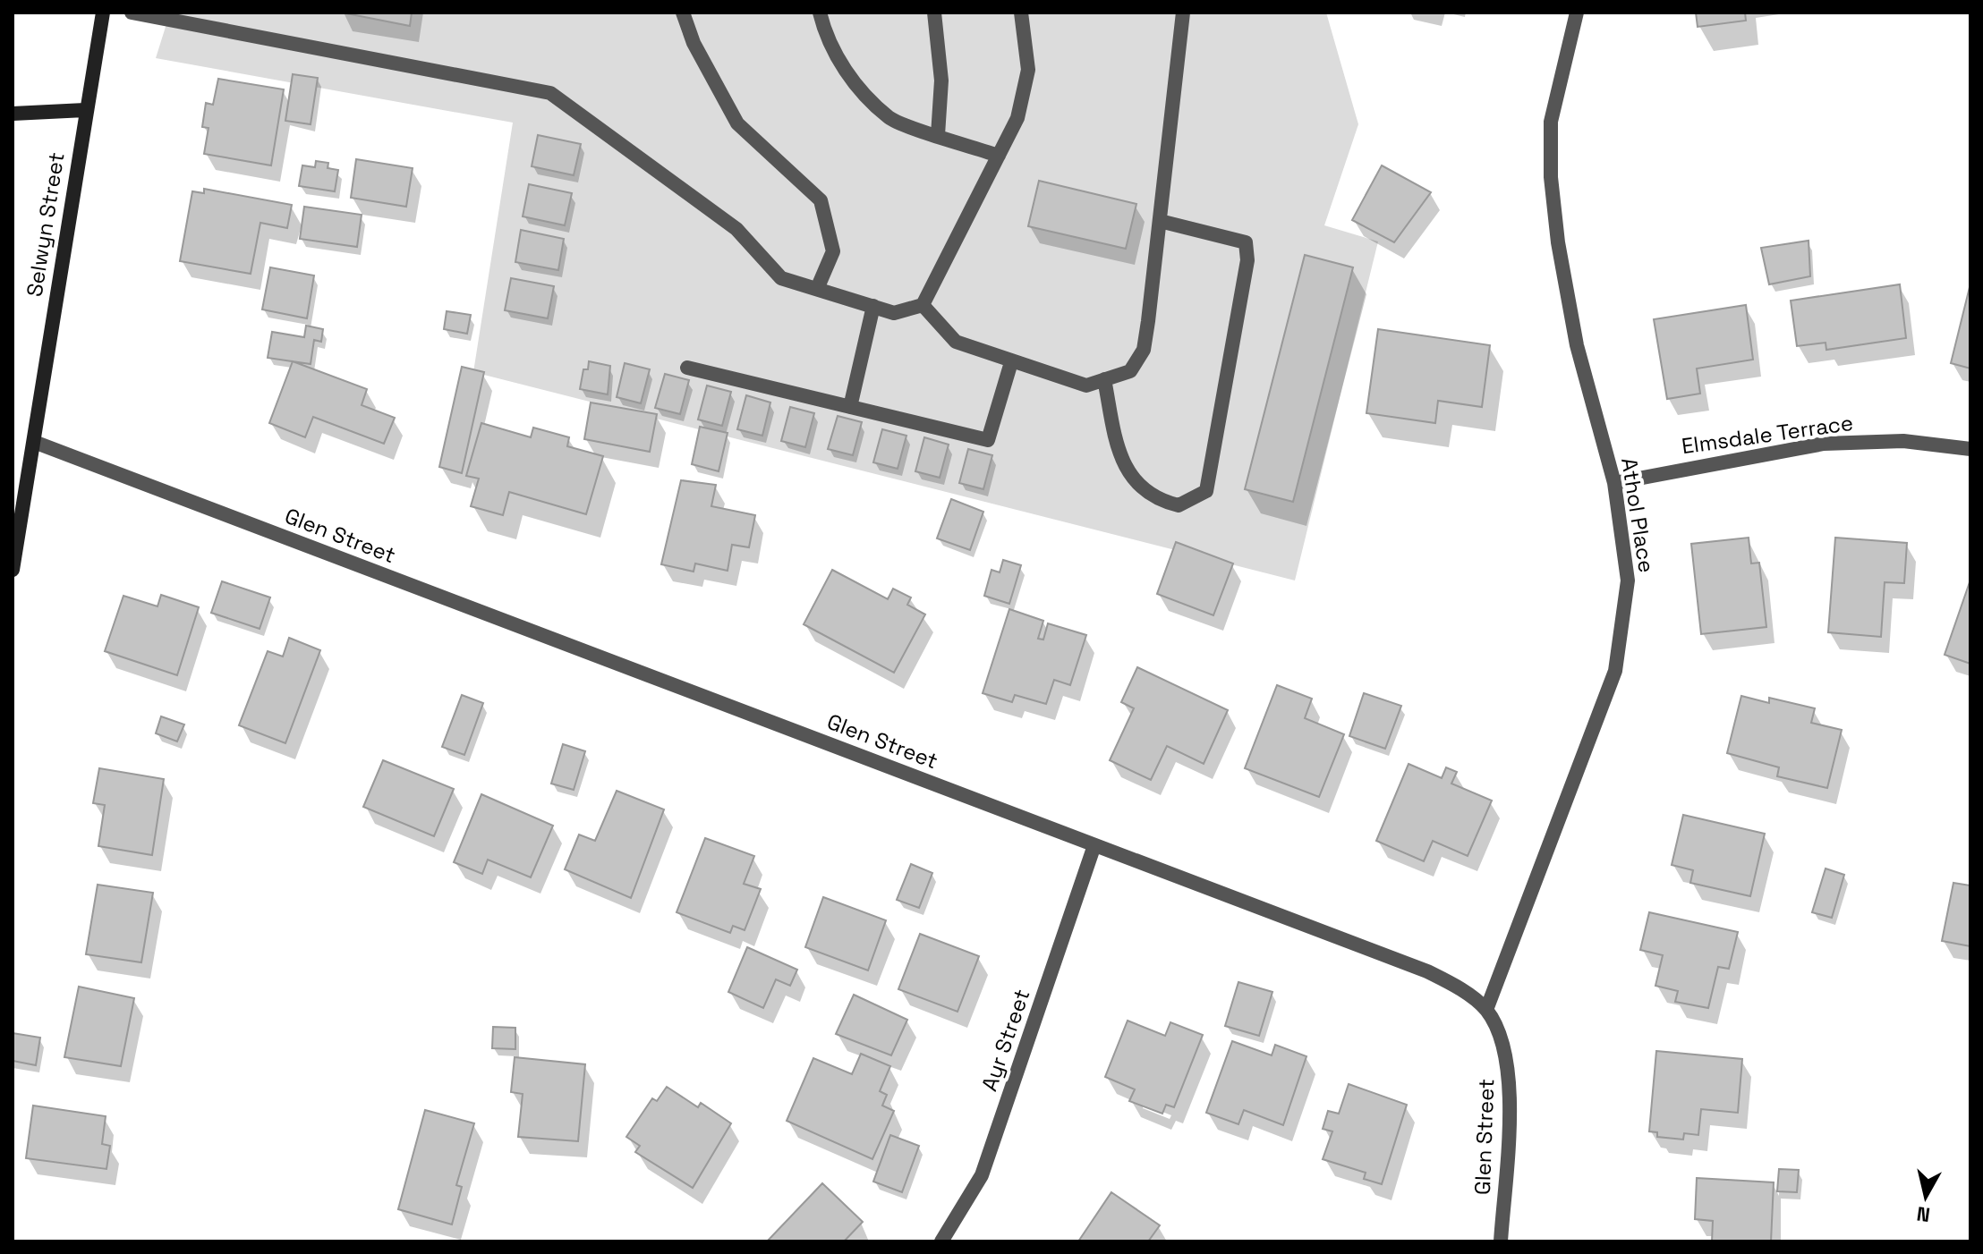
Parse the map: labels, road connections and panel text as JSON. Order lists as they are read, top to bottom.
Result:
{
  "streets": {
    "street": [
      "Selwyn Street",
      "Elmsdale Terrace",
      "Athol Place",
      "Glen Street",
      "Ayr Street"
    ]
  },
  "crossings": [
    ["Selwyn Street", "Glen Street"],
    ["Elmsdale Terrace", "Athol Place"],
    ["Athol Place", "Glen Street"],
    ["Glen Street", "Ayr Street"]
  ],
  "north": "bottom"
}
